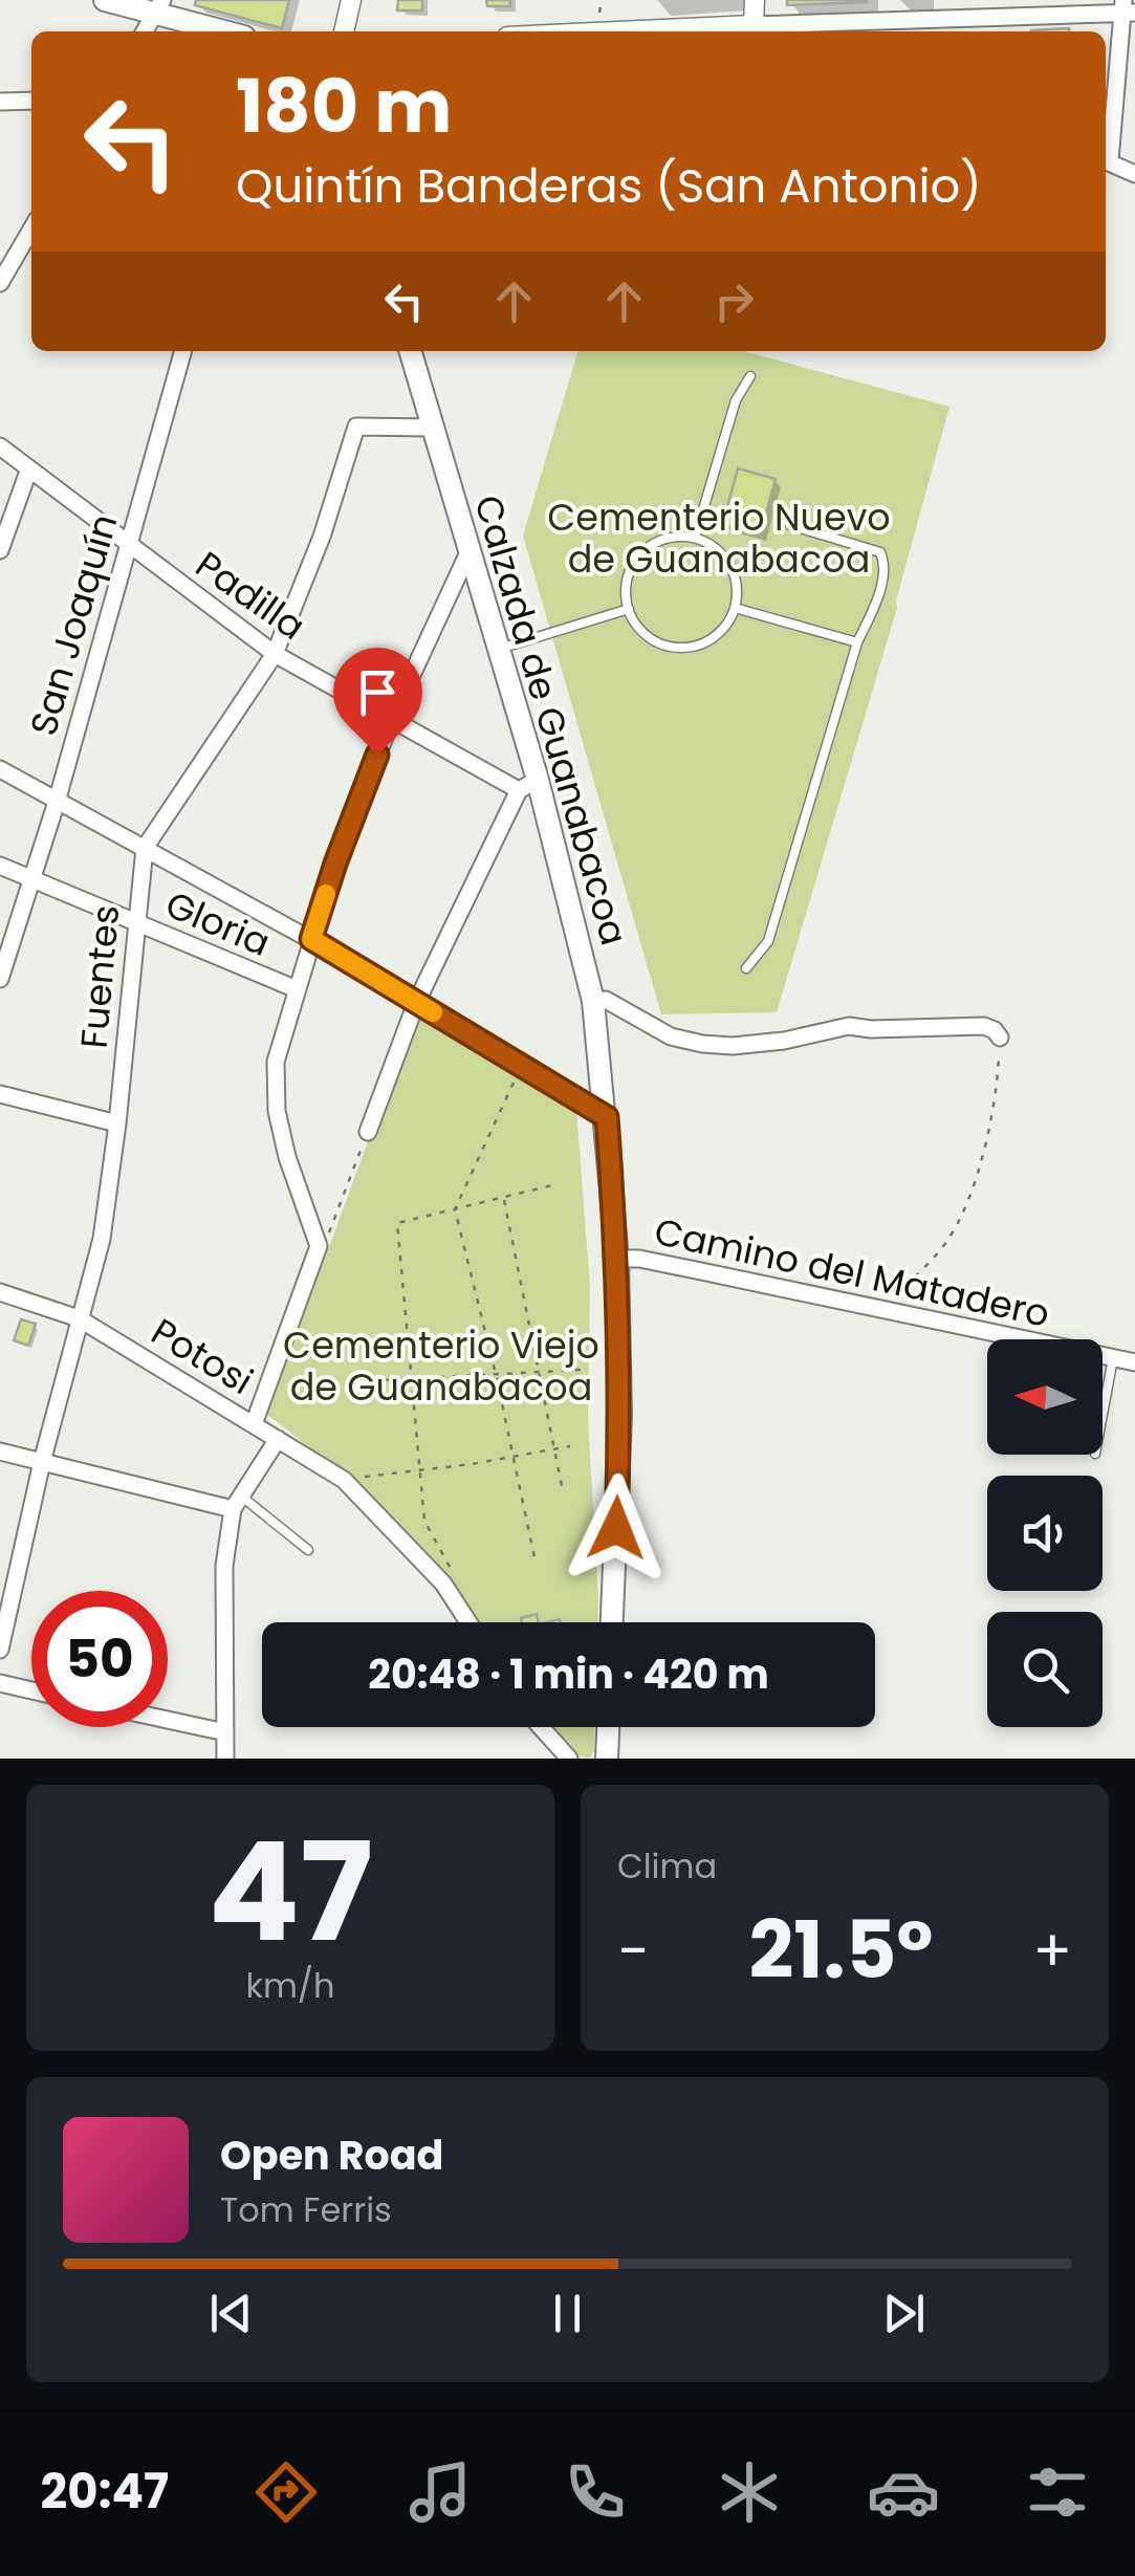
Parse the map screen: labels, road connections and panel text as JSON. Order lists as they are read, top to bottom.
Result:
{
  "streets": {
    "main road": ["Calzada de Guanabacoa"],
    "street": [
      "Padilla",
      "San Joaquín",
      "Gloria",
      "Fuentes",
      "Camino del Matadero",
      "Potosi"
    ]
  },
  "crossings": [
    ["Padilla", "San Joaquín"],
    ["Padilla", "Calzada de Guanabacoa"],
    ["Padilla", "Fuentes"],
    ["San Joaquín", "Gloria"],
    ["Calzada de Guanabacoa", "Fuentes"],
    ["Calzada de Guanabacoa", "Camino del Matadero"],
    ["Gloria", "Fuentes"],
    ["Fuentes", "Potosi"]
  ],
  "parks": ["Cementerio Nuevo de Guanabacoa", "Cementerio Viejo de Guanabacoa"],
  "north": "left",
  "page": {
    "turn": ["180 m", "Quintín Banderas (San Antonio)"],
    "limit": "50",
    "trip": "20:48 · 1 min · 420 m",
    "tile": [
      ["47", "km/h"],
      "Clima"
    ],
    "heat": ["−", "21.5°", "+"],
    "song": ["Open Road", "Tom Ferris"],
    "tabs": "20:47"
  }
}
